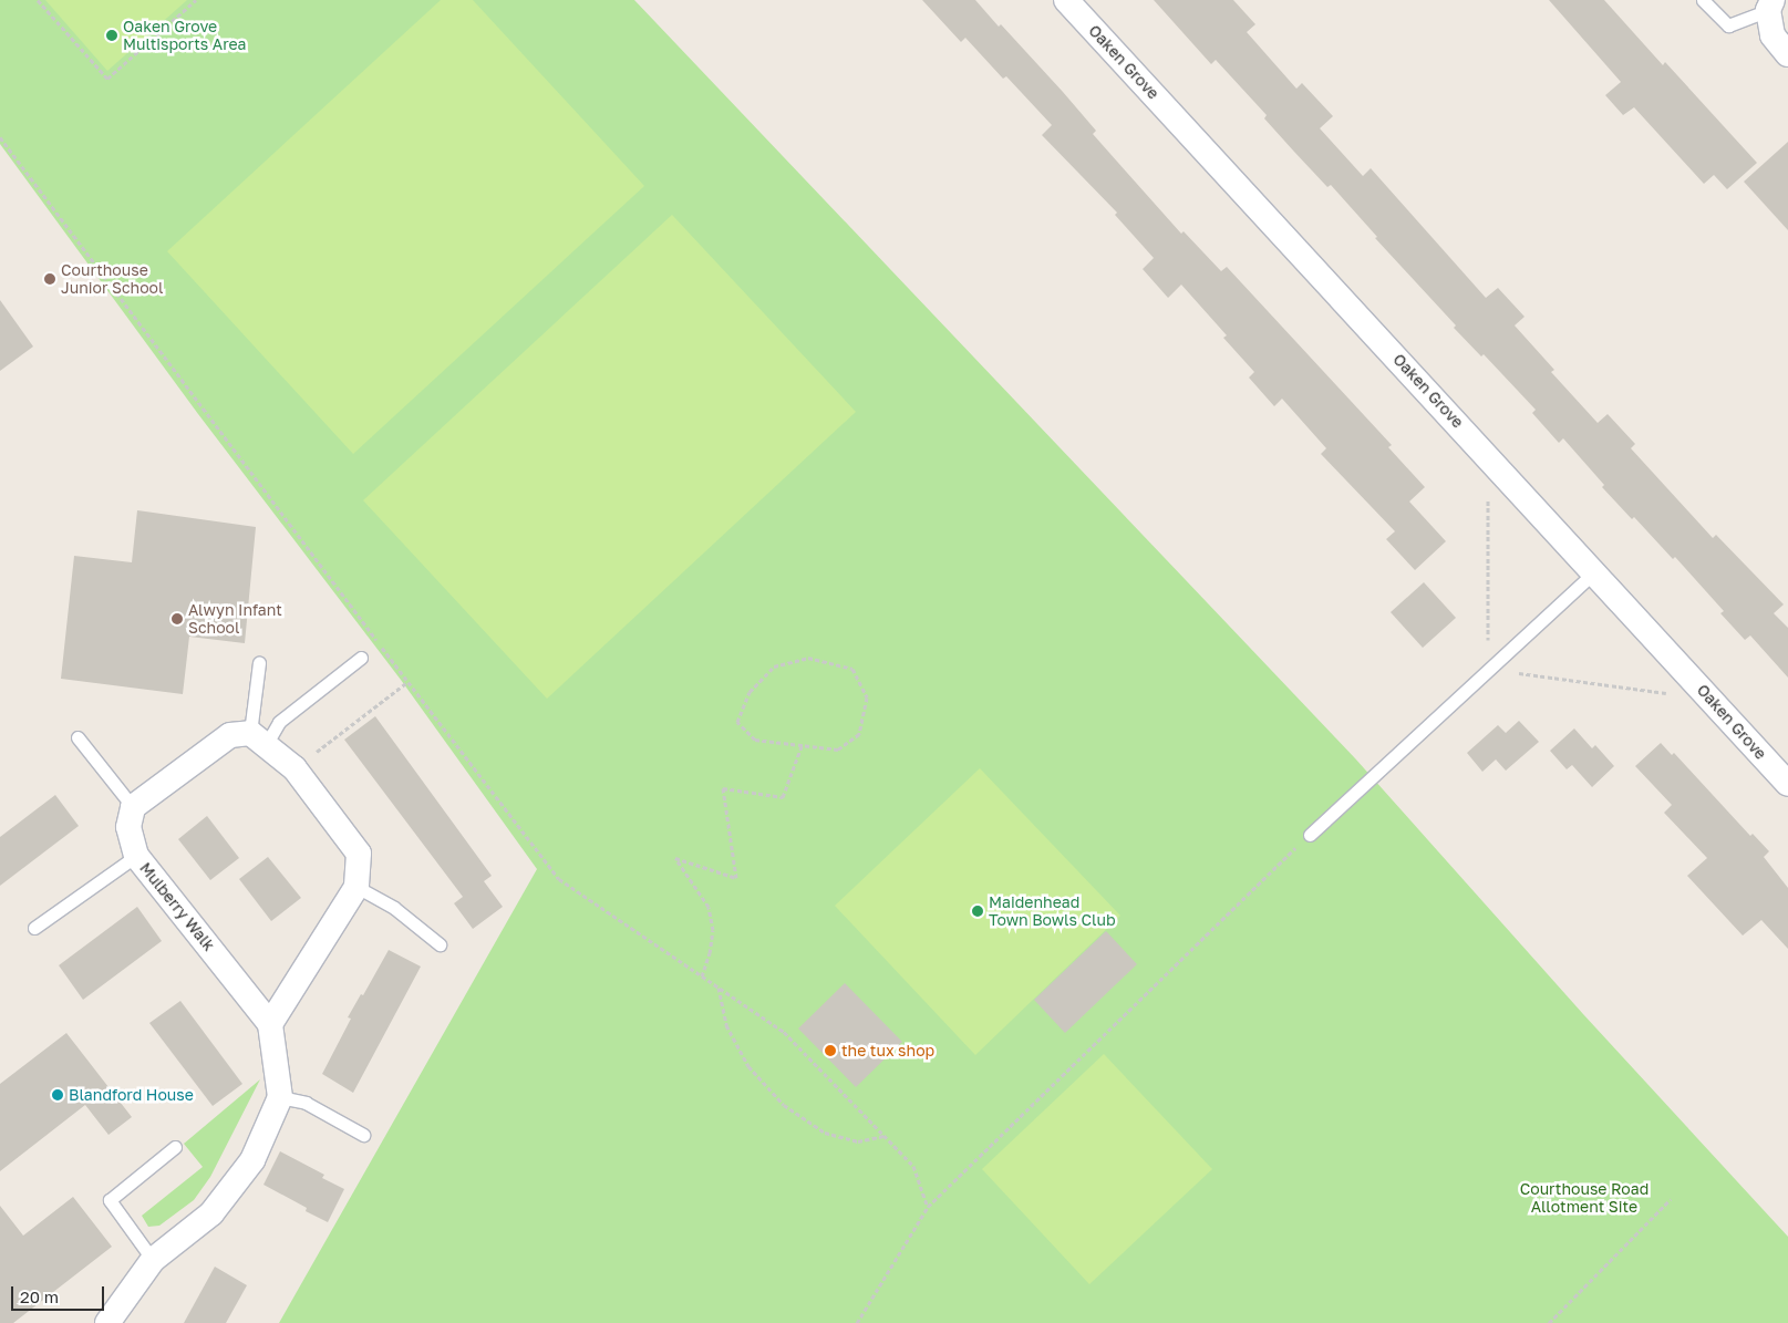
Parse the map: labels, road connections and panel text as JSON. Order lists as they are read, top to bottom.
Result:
{
  "streets": {
    "street": ["Oaken Grove", "Mulberry Walk"]
  },
  "parks": ["Courthouse Road Allotment Site"],
  "places": [
    "Oaken Grove Multisports Area",
    "Courthouse Junior School",
    "Alwyn Infant School",
    "Maidenhead Town Bowls Club",
    "the tux shop",
    "Blandford House"
  ],
  "scale_bar": "20 m"
}
